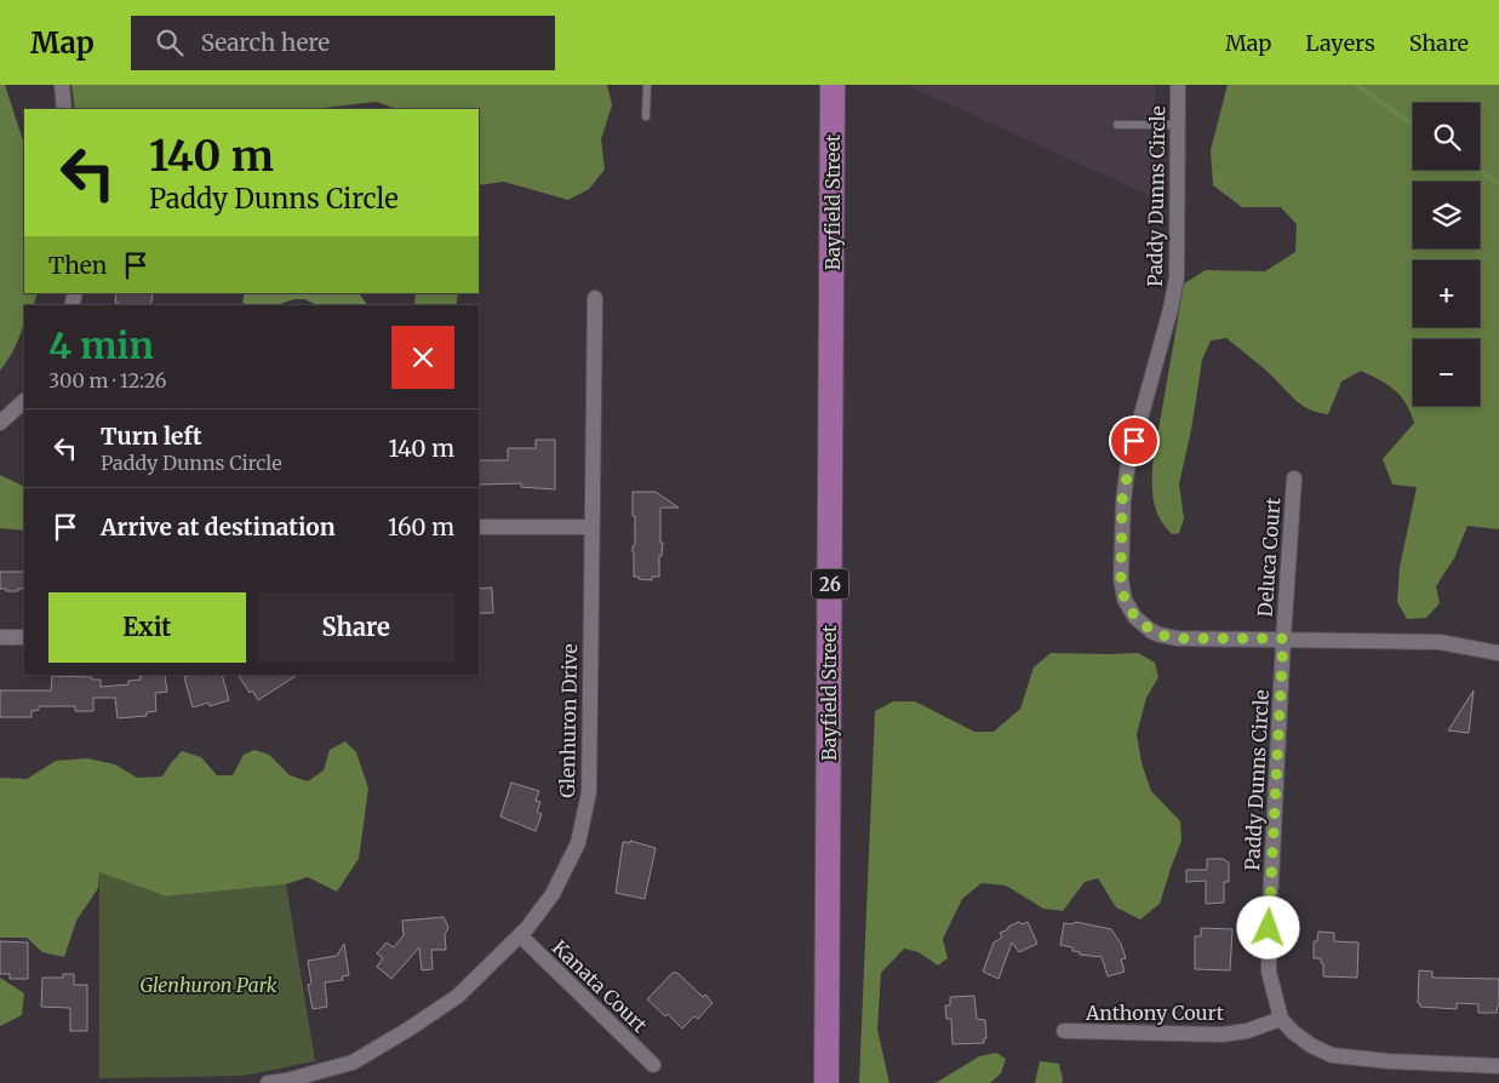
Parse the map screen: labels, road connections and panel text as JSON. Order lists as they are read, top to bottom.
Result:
{
  "streets": {
    "main road": ["Bayfield Street", "26"],
    "street": [
      "Paddy Dunns Circle",
      "Deluca Court",
      "Glenhuron Drive",
      "Kanata Court",
      "Anthony Court"
    ]
  },
  "crossings": [
    ["Paddy Dunns Circle", "Deluca Court"],
    ["Paddy Dunns Circle", "Anthony Court"],
    ["Glenhuron Drive", "Kanata Court"]
  ],
  "parks": ["Glenhuron Park"],
  "page": {
    "header": "Map",
    "search": "Search here",
    "nav": ["Map", "Layers", "Share"],
    "map_buttons": ["+", "−"],
    "turn": ["140 m", "Paddy Dunns Circle"],
    "then": "Then",
    "heading": ["4 min", "300 m · 12:26"],
    "list": [
      {
        "name": "Turn left",
        "note": "Paddy Dunns Circle",
        "value": "140 m"
      },
      {
        "name": "Arrive at destination",
        "value": "160 m"
      }
    ],
    "buttons": ["Exit", "Share"]
  }
}
